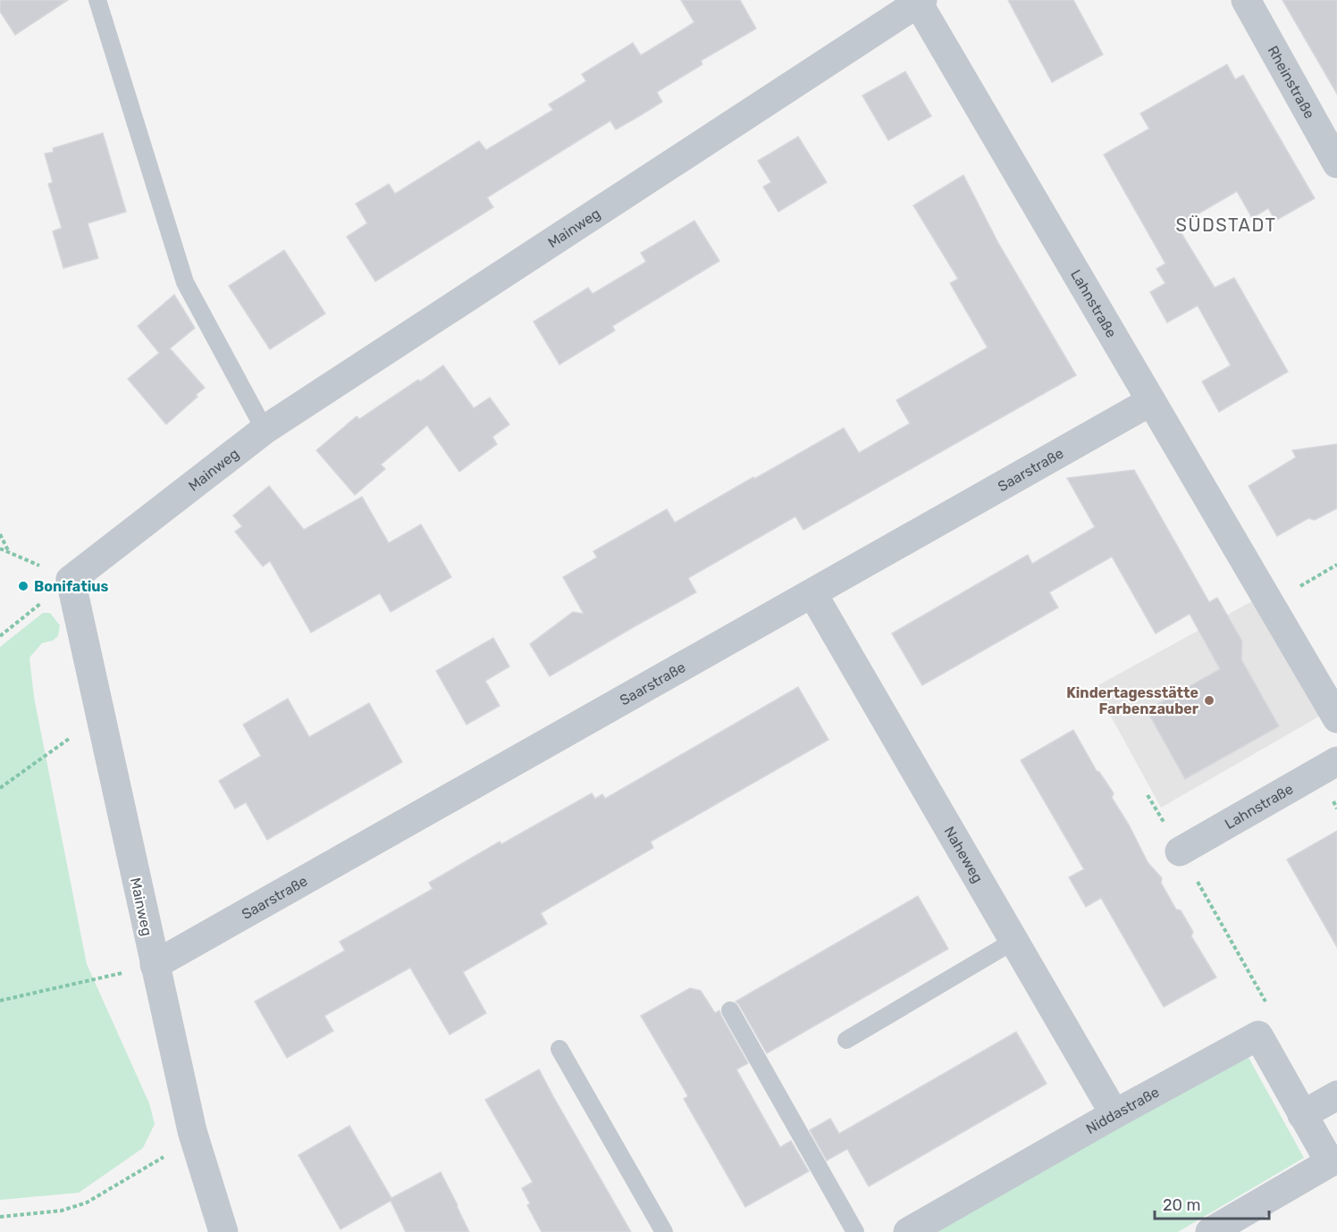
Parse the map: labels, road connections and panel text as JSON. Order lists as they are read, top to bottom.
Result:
{
  "streets": {
    "street": [
      "Rheinstraße",
      "Mainweg",
      "Lahnstraße",
      "Saarstraße",
      "Naheweg",
      "Niddastraße"
    ]
  },
  "crossings": [
    ["Mainweg", "Lahnstraße"],
    ["Mainweg", "Saarstraße"],
    ["Lahnstraße", "Saarstraße"],
    ["Saarstraße", "Naheweg"],
    ["Naheweg", "Niddastraße"]
  ],
  "districts": ["SÜDSTADT"],
  "places": ["Bonifatius", "Kindertagesstätte Farbenzauber"],
  "scale_bar": "20 m"
}
